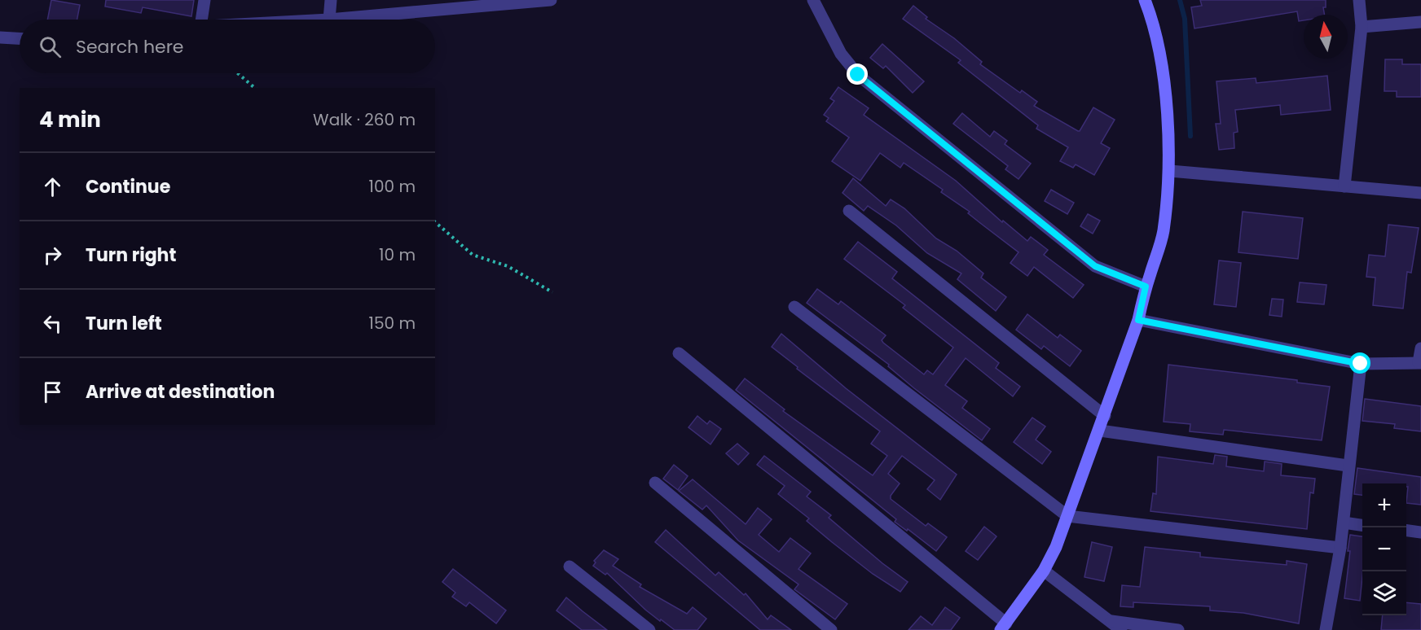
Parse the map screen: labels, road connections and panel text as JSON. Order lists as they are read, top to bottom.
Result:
{
  "north": "top",
  "page": {
    "search": "Search here",
    "heading": ["4 min", "Walk · 260 m"],
    "list": [
      ["Continue", "100 m"],
      ["Turn right", "10 m"],
      ["Turn left", "150 m"],
      "Arrive at destination"
    ],
    "map_buttons": ["+", "−"]
  }
}
